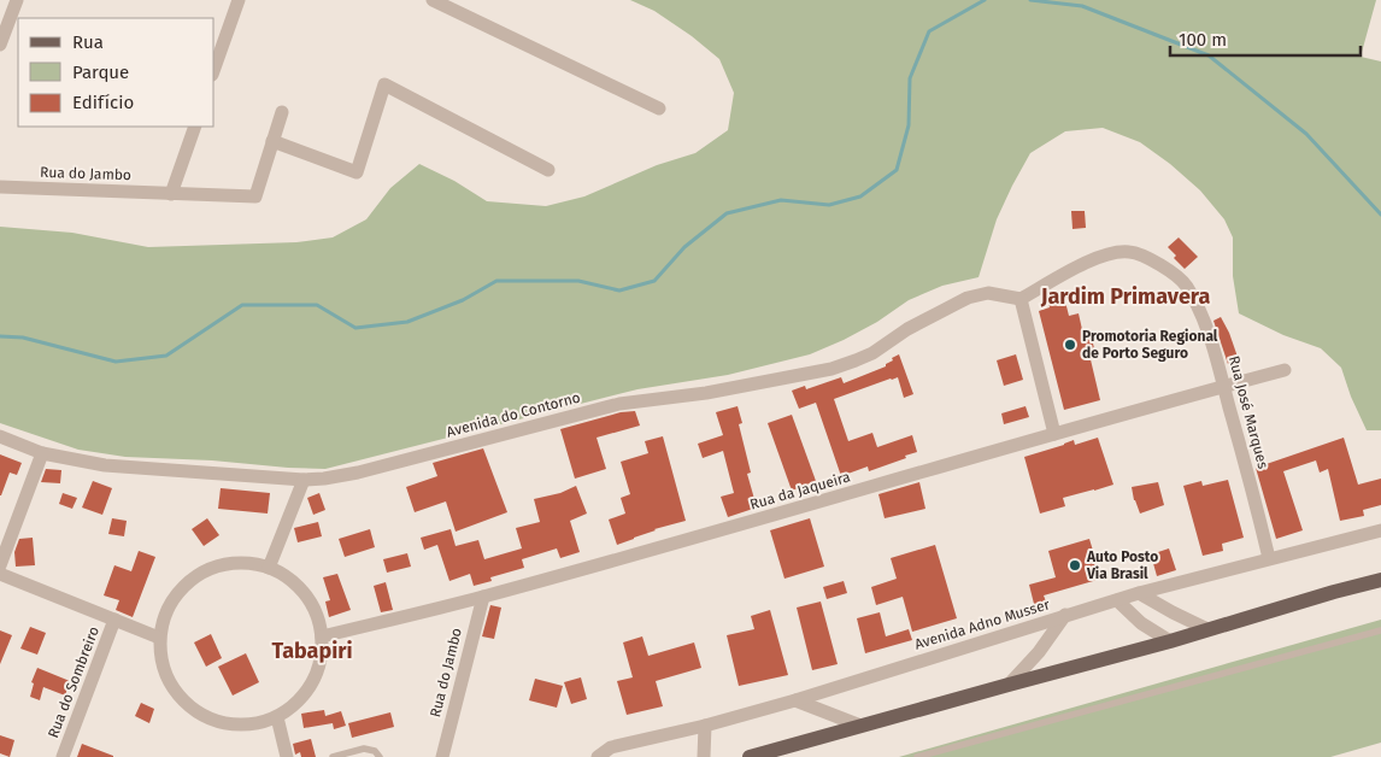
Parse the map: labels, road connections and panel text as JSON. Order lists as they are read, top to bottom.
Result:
{
  "streets": {
    "street": [
      "Rua do Jambo",
      "Rua José Marques",
      "Avenida do Contorno",
      "Rua da Jaqueira",
      "Avenida Adno Musser",
      "Rua do Sombreiro"
    ]
  },
  "crossings": [
    ["Rua do Jambo", "Rua da Jaqueira"],
    ["Rua José Marques", "Avenida do Contorno"],
    ["Rua José Marques", "Rua da Jaqueira"],
    ["Rua José Marques", "Avenida Adno Musser"],
    ["Rua da Jaqueira", "Rua do Sombreiro"]
  ],
  "districts": ["Jardim Primavera", "Tabapiri"],
  "places": ["Promotoria Regional de Porto Seguro", "Auto Posto Via Brasil"],
  "legend": ["Rua", "Parque", "Edifício"],
  "scale_bar": "100 m"
}
